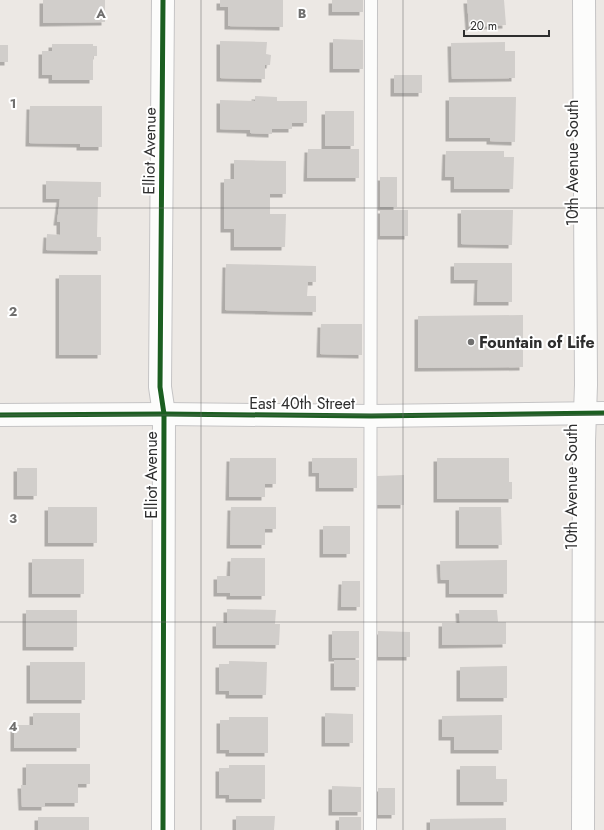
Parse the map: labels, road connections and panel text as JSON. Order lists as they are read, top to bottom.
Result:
{
  "streets": {
    "street": ["Elliot Avenue", "10th Avenue South", "East 40th Street"]
  },
  "crossings": [
    ["Elliot Avenue", "East 40th Street"],
    ["10th Avenue South", "East 40th Street"]
  ],
  "places": ["Fountain of Life"],
  "scale_bar": "20 m",
  "grid": {
    "columns": ["A", "B"],
    "rows": [
      "1",
      "2",
      "3",
      "4"
    ]
  }
}
